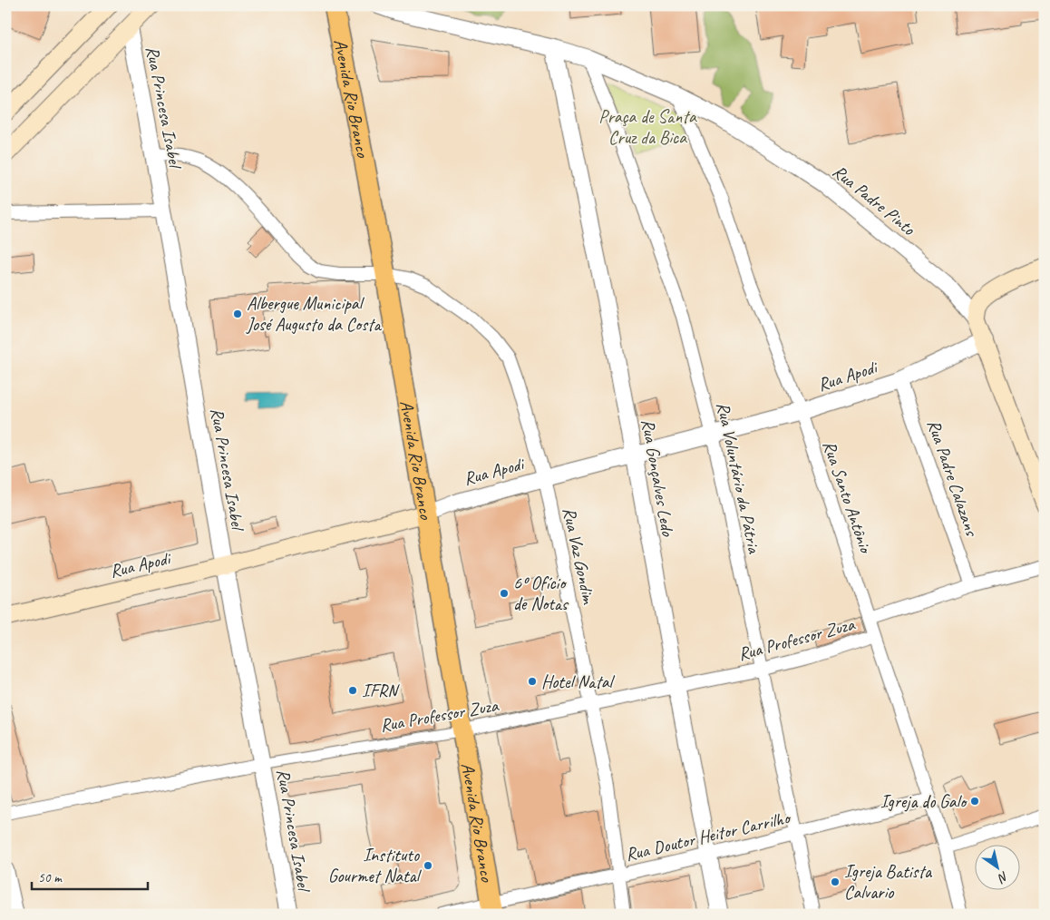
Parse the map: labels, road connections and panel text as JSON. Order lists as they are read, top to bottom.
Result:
{
  "streets": {
    "main road": ["Avenida Rio Branco", "Rua Padre Pinto", "Rua Apodi"],
    "street": [
      "Rua Princesa Isabel",
      "Rua Gonçalves Ledo",
      "Rua Voluntário da Pátria",
      "Rua Padre Calazans",
      "Rua Santo Antônio",
      "Rua Vaz Gondim",
      "Rua Professor Zuza",
      "Rua Doutor Heitor Carrilho"
    ]
  },
  "crossings": [
    ["Avenida Rio Branco", "Rua Apodi"],
    ["Avenida Rio Branco", "Rua Vaz Gondim"],
    ["Avenida Rio Branco", "Rua Professor Zuza"],
    ["Avenida Rio Branco", "Rua Doutor Heitor Carrilho"],
    ["Rua Princesa Isabel", "Rua Apodi"],
    ["Rua Princesa Isabel", "Rua Vaz Gondim"],
    ["Rua Princesa Isabel", "Rua Professor Zuza"],
    ["Rua Padre Pinto", "Rua Apodi"],
    ["Rua Padre Pinto", "Rua Gonçalves Ledo"],
    ["Rua Padre Pinto", "Rua Voluntário da Pátria"],
    ["Rua Padre Pinto", "Rua Santo Antônio"],
    ["Rua Apodi", "Rua Gonçalves Ledo"],
    ["Rua Apodi", "Rua Voluntário da Pátria"],
    ["Rua Apodi", "Rua Padre Calazans"],
    ["Rua Apodi", "Rua Santo Antônio"],
    ["Rua Apodi", "Rua Vaz Gondim"],
    ["Rua Gonçalves Ledo", "Rua Professor Zuza"],
    ["Rua Gonçalves Ledo", "Rua Doutor Heitor Carrilho"],
    ["Rua Voluntário da Pátria", "Rua Professor Zuza"],
    ["Rua Voluntário da Pátria", "Rua Doutor Heitor Carrilho"],
    ["Rua Santo Antônio", "Rua Professor Zuza"],
    ["Rua Santo Antônio", "Rua Doutor Heitor Carrilho"],
    ["Rua Vaz Gondim", "Rua Professor Zuza"],
    ["Rua Vaz Gondim", "Rua Doutor Heitor Carrilho"]
  ],
  "parks": ["Praça de Santa Cruz da Bica"],
  "places": [
    "Albergue Municipal José Augusto da Costa",
    "6º Ofício de Notas",
    "Hotel Natal",
    "IFRN",
    "Igreja do Galo",
    "Instituto Gourmet Natal",
    "Igreja Batista Calvario"
  ],
  "scale_bar": "50 m",
  "north": "bottom right"
}
